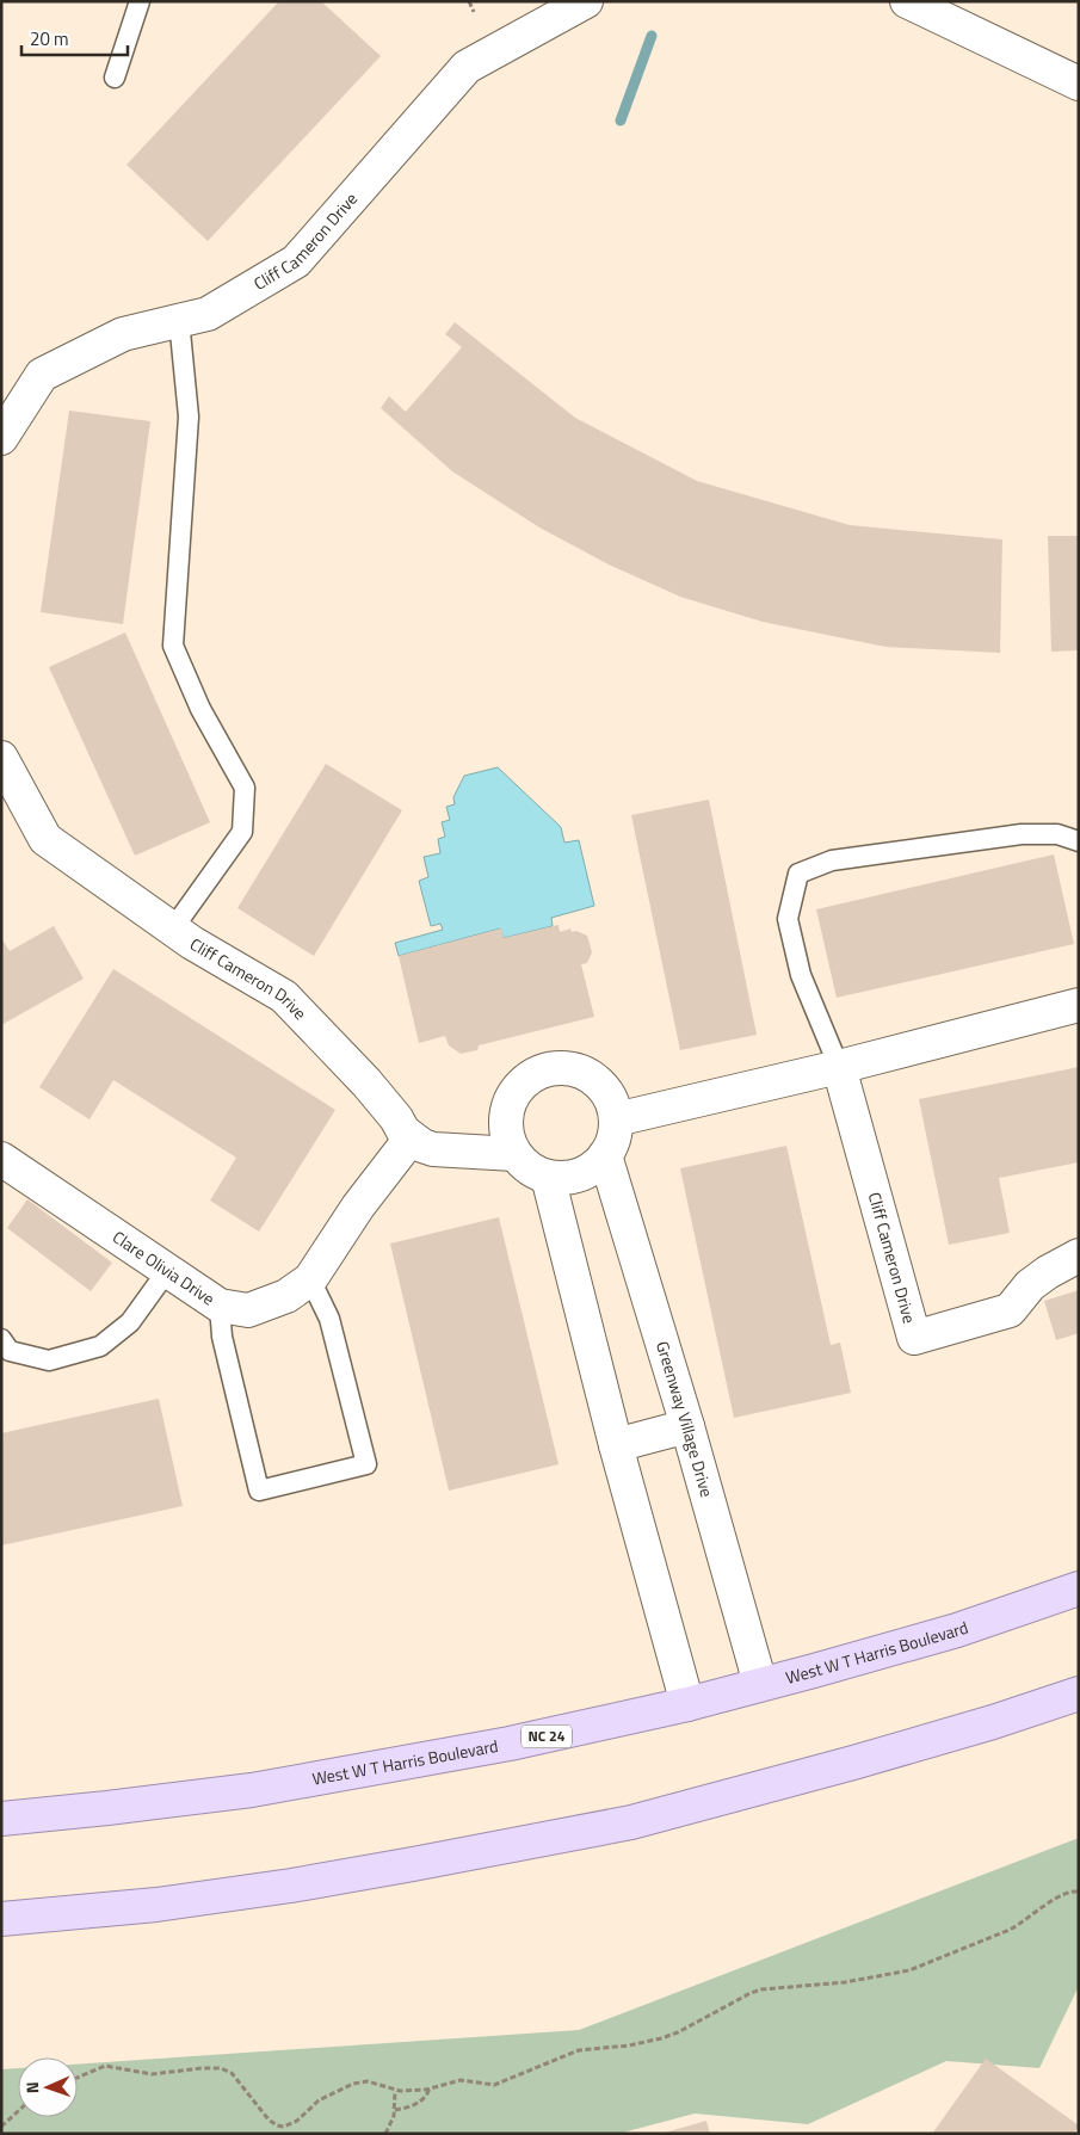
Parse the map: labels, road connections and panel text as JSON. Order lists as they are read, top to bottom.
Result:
{
  "streets": {
    "main road": ["West W T Harris Boulevard", "NC 24"],
    "street": ["Cliff Cameron Drive", "Clare Olivia Drive", "Greenway Village Drive"]
  },
  "crossings": [
    ["Cliff Cameron Drive", "Clare Olivia Drive"],
    ["Greenway Village Drive", "West W T Harris Boulevard"]
  ],
  "scale_bar": "20 m",
  "north": "left"
}
